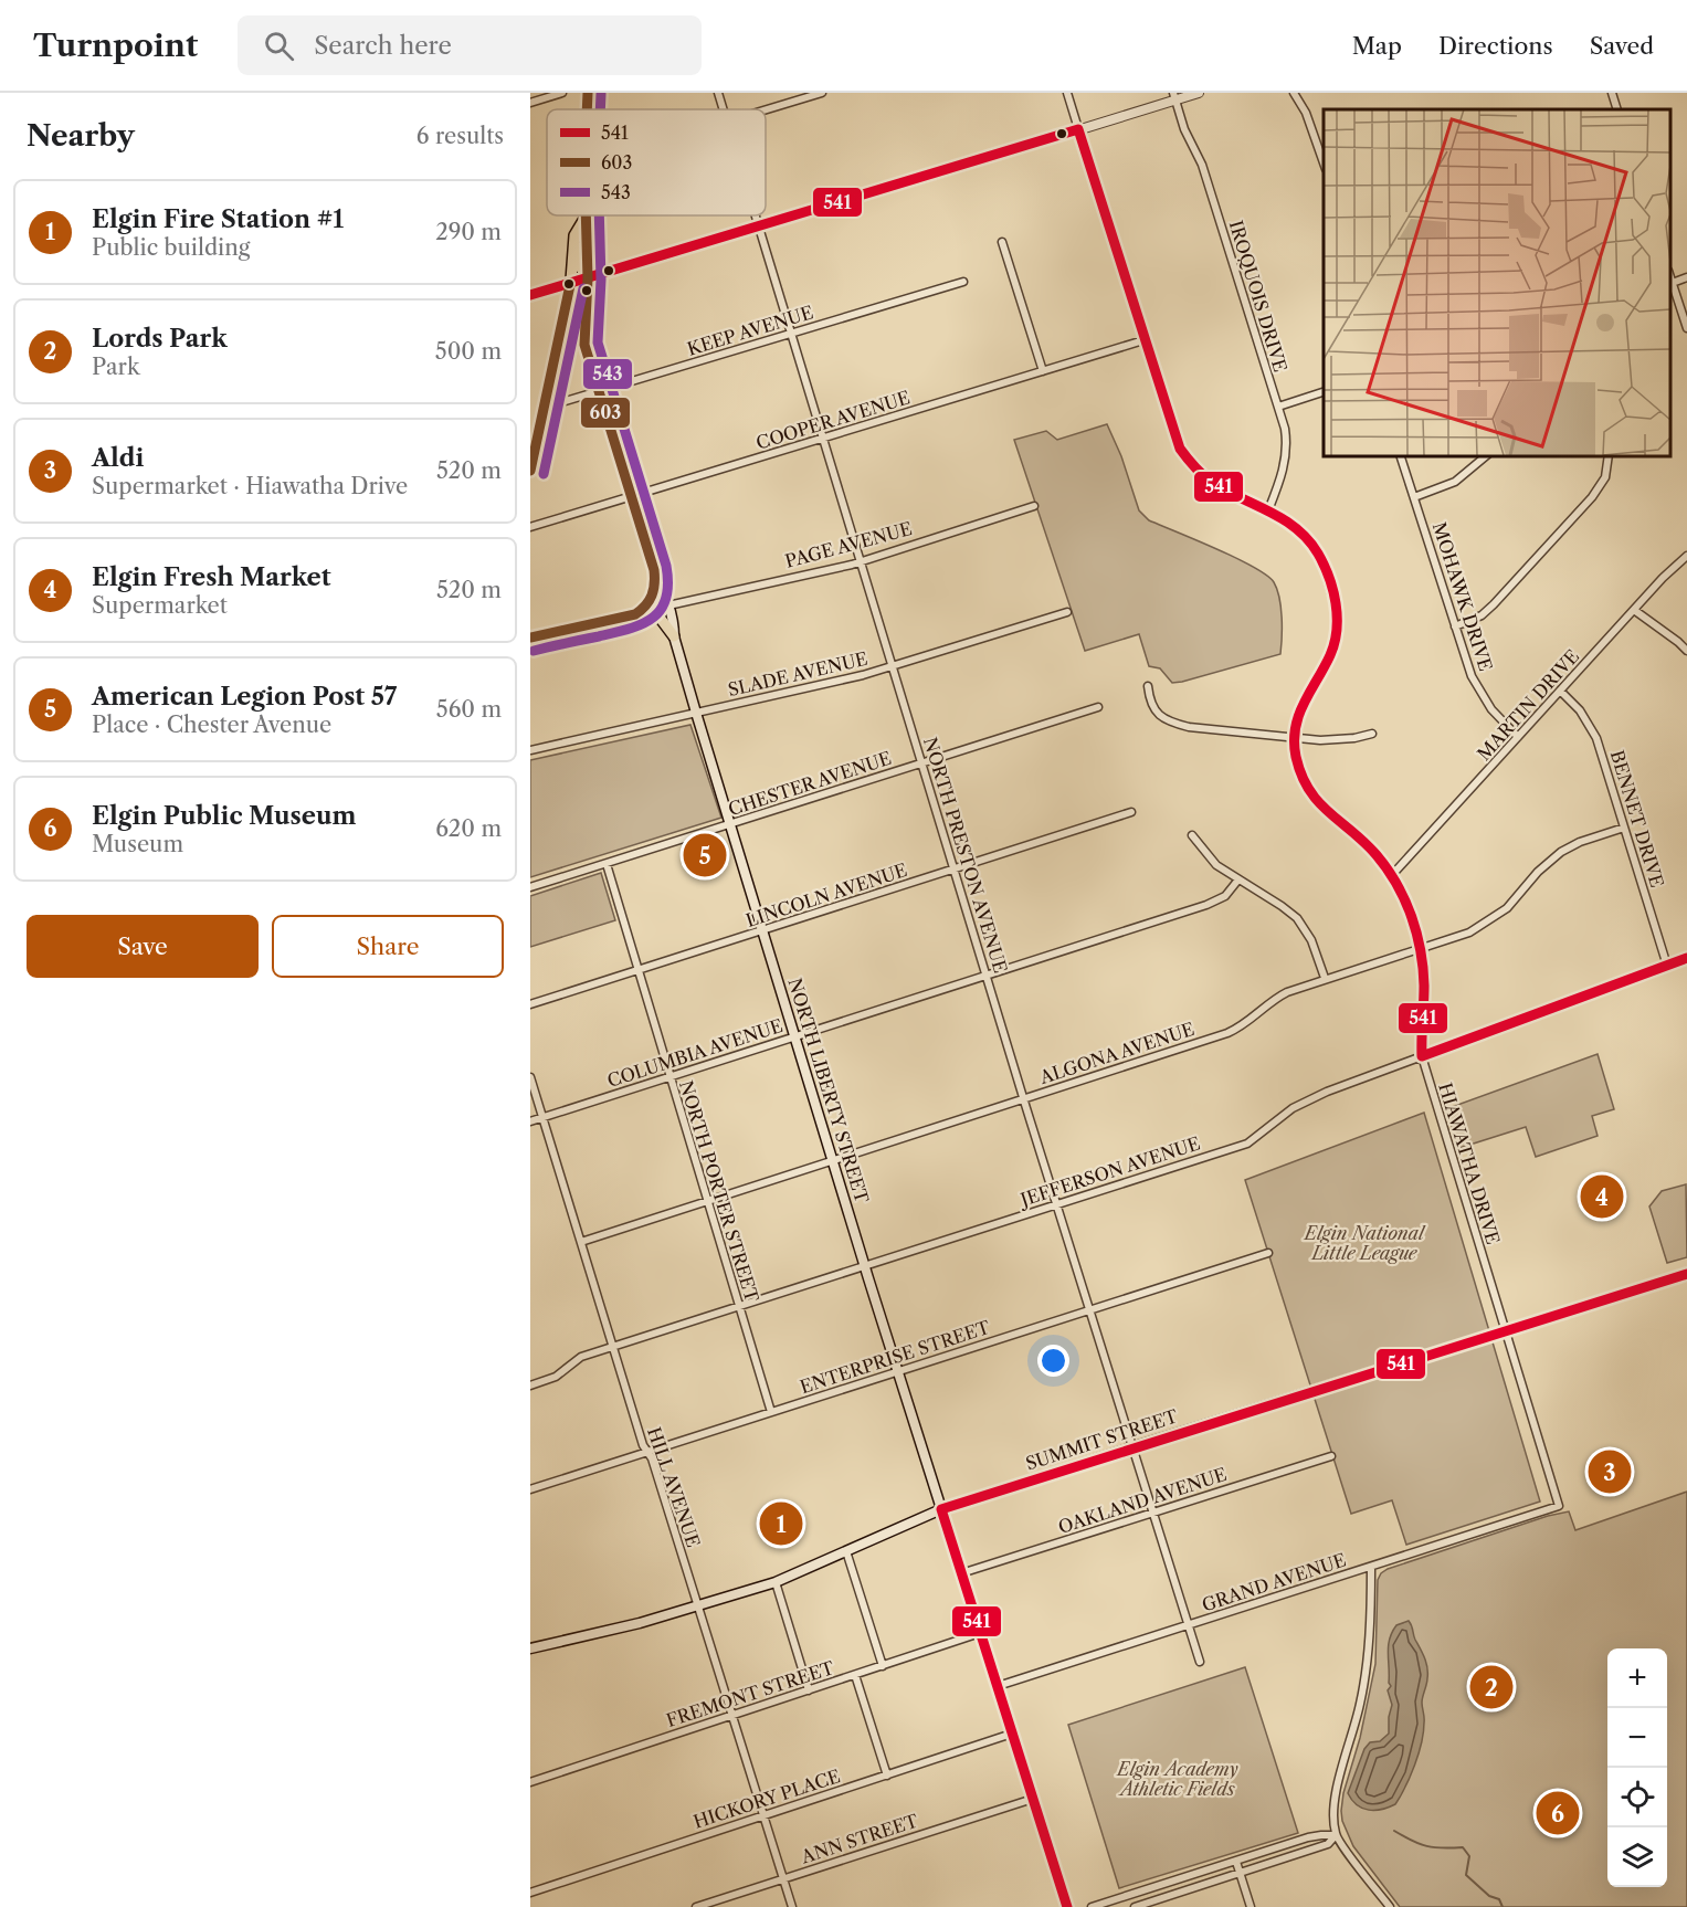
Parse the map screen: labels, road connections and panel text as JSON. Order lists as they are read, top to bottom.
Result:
{
  "streets": {
    "main road": ["NORTH LIBERTY STREET", "SUMMIT STREET"],
    "street": [
      "IROQUOIS DRIVE",
      "KEEP AVENUE",
      "COOPER AVENUE",
      "PAGE AVENUE",
      "MOHAWK DRIVE",
      "SLADE AVENUE",
      "MARTIN DRIVE",
      "CHESTER AVENUE",
      "BENNET DRIVE",
      "NORTH PRESTON AVENUE",
      "LINCOLN AVENUE",
      "COLUMBIA AVENUE",
      "ALGONA AVENUE",
      "HIAWATHA DRIVE",
      "JEFFERSON AVENUE",
      "NORTH PORTER STREET",
      "ENTERPRISE STREET",
      "HILL AVENUE",
      "OAKLAND AVENUE",
      "GRAND AVENUE",
      "FREMONT STREET",
      "HICKORY PLACE",
      "ANN STREET"
    ]
  },
  "crossings": [
    ["IROQUOIS DRIVE", "HIAWATHA DRIVE"],
    ["KEEP AVENUE", "NORTH PRESTON AVENUE"],
    ["KEEP AVENUE", "NORTH LIBERTY STREET"],
    ["COOPER AVENUE", "NORTH PRESTON AVENUE"],
    ["COOPER AVENUE", "NORTH LIBERTY STREET"],
    ["COOPER AVENUE", "HIAWATHA DRIVE"],
    ["PAGE AVENUE", "NORTH PRESTON AVENUE"],
    ["PAGE AVENUE", "NORTH LIBERTY STREET"],
    ["MOHAWK DRIVE", "MARTIN DRIVE"],
    ["SLADE AVENUE", "NORTH PRESTON AVENUE"],
    ["SLADE AVENUE", "NORTH LIBERTY STREET"],
    ["MARTIN DRIVE", "BENNET DRIVE"],
    ["MARTIN DRIVE", "HIAWATHA DRIVE"],
    ["CHESTER AVENUE", "NORTH PRESTON AVENUE"],
    ["CHESTER AVENUE", "NORTH LIBERTY STREET"],
    ["CHESTER AVENUE", "NORTH PORTER STREET"],
    ["BENNET DRIVE", "ALGONA AVENUE"],
    ["BENNET DRIVE", "JEFFERSON AVENUE"],
    ["NORTH PRESTON AVENUE", "LINCOLN AVENUE"],
    ["NORTH PRESTON AVENUE", "COLUMBIA AVENUE"],
    ["NORTH PRESTON AVENUE", "ALGONA AVENUE"],
    ["NORTH PRESTON AVENUE", "JEFFERSON AVENUE"],
    ["NORTH PRESTON AVENUE", "ENTERPRISE STREET"],
    ["NORTH PRESTON AVENUE", "SUMMIT STREET"],
    ["NORTH PRESTON AVENUE", "OAKLAND AVENUE"],
    ["NORTH PRESTON AVENUE", "GRAND AVENUE"],
    ["LINCOLN AVENUE", "NORTH LIBERTY STREET"],
    ["LINCOLN AVENUE", "NORTH PORTER STREET"],
    ["COLUMBIA AVENUE", "NORTH LIBERTY STREET"],
    ["COLUMBIA AVENUE", "NORTH PORTER STREET"],
    ["COLUMBIA AVENUE", "HILL AVENUE"],
    ["ALGONA AVENUE", "NORTH LIBERTY STREET"],
    ["ALGONA AVENUE", "HIAWATHA DRIVE"],
    ["ALGONA AVENUE", "NORTH PORTER STREET"],
    ["ALGONA AVENUE", "HILL AVENUE"],
    ["NORTH LIBERTY STREET", "JEFFERSON AVENUE"],
    ["NORTH LIBERTY STREET", "ENTERPRISE STREET"],
    ["NORTH LIBERTY STREET", "SUMMIT STREET"],
    ["NORTH LIBERTY STREET", "OAKLAND AVENUE"],
    ["NORTH LIBERTY STREET", "GRAND AVENUE"],
    ["NORTH LIBERTY STREET", "FREMONT STREET"],
    ["NORTH LIBERTY STREET", "HICKORY PLACE"],
    ["NORTH LIBERTY STREET", "ANN STREET"],
    ["HIAWATHA DRIVE", "JEFFERSON AVENUE"],
    ["HIAWATHA DRIVE", "SUMMIT STREET"],
    ["HIAWATHA DRIVE", "GRAND AVENUE"],
    ["JEFFERSON AVENUE", "NORTH PORTER STREET"],
    ["JEFFERSON AVENUE", "HILL AVENUE"],
    ["NORTH PORTER STREET", "ENTERPRISE STREET"],
    ["ENTERPRISE STREET", "HILL AVENUE"],
    ["SUMMIT STREET", "HILL AVENUE"],
    ["HILL AVENUE", "FREMONT STREET"],
    ["HILL AVENUE", "HICKORY PLACE"],
    ["HILL AVENUE", "ANN STREET"]
  ],
  "parks": ["Elgin National Little League", "Elgin Academy Athletic Fields"],
  "lines": ["transit line 603", "transit line 543", "transit line 541"],
  "legend": ["541", "603", "543"],
  "page": {
    "header": "Turnpoint",
    "search": "Search here",
    "nav": ["Map", "Directions", "Saved"],
    "heading": ["Nearby", "6 results"],
    "list": [
      {
        "mark": "1",
        "name": "Elgin Fire Station #1",
        "note": "Public building",
        "value": "290 m"
      },
      {
        "mark": "2",
        "name": "Lords Park",
        "note": "Park",
        "value": "500 m"
      },
      {
        "mark": "3",
        "name": "Aldi",
        "note": "Supermarket · Hiawatha Drive",
        "value": "520 m"
      },
      {
        "mark": "4",
        "name": "Elgin Fresh Market",
        "note": "Supermarket",
        "value": "520 m"
      },
      {
        "mark": "5",
        "name": "American Legion Post 57",
        "note": "Place · Chester Avenue",
        "value": "560 m"
      },
      {
        "mark": "6",
        "name": "Elgin Public Museum",
        "note": "Museum",
        "value": "620 m"
      }
    ],
    "pins": [
      "5",
      "4",
      "3",
      "1",
      "2",
      "6"
    ],
    "buttons": ["Save", "Share"],
    "map_buttons": ["+", "−"]
  }
}
